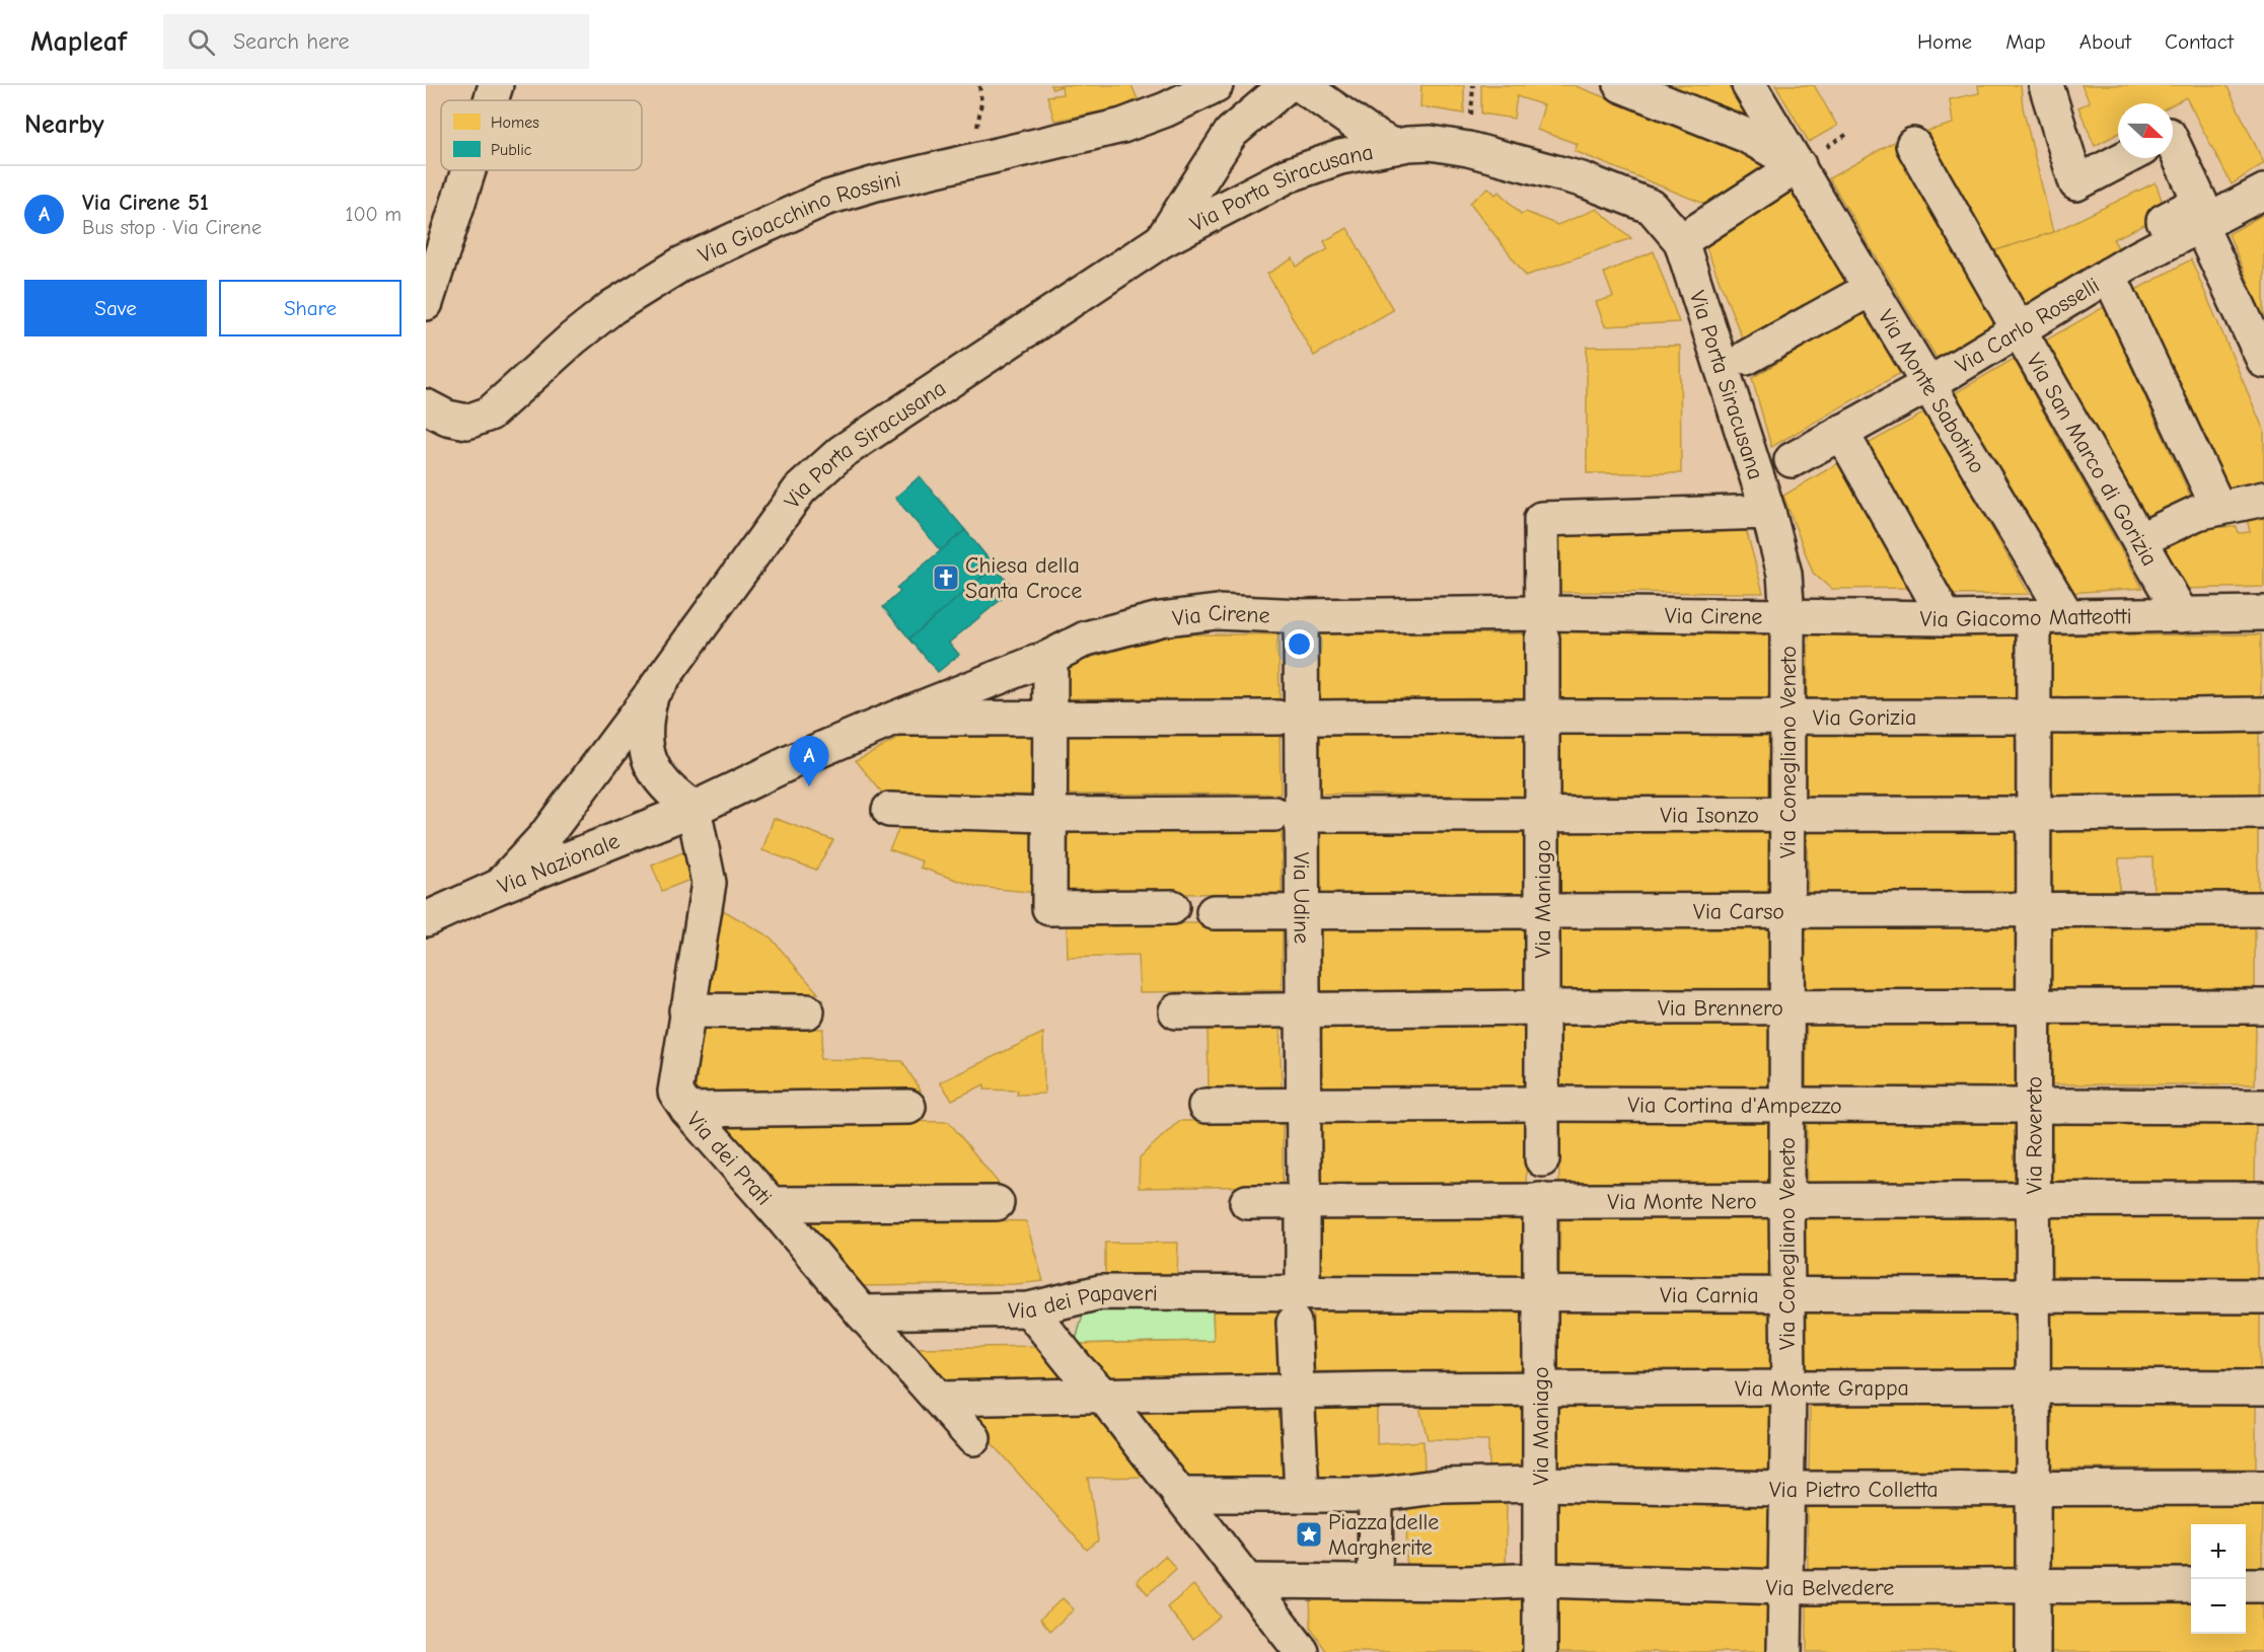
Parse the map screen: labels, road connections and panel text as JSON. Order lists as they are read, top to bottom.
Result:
{
  "streets": {
    "street": [
      "Via Porta Siracusana",
      "Via Gioacchino Rossini",
      "Via Carlo Rosselli",
      "Via Monte Sabotino",
      "Via San Marco di Gorizia",
      "Via Cirene",
      "Via Giacomo Matteotti",
      "Via Gorizia",
      "Via Conegliano Veneto",
      "Via Isonzo",
      "Via Nazionale",
      "Via Udine",
      "Via Maniago",
      "Via Carso",
      "Via Brennero",
      "Via Cortina d'Ampezzo",
      "Via Rovereto",
      "Via dei Prati",
      "Via Monte Nero",
      "Via Carnia",
      "Via dei Papaveri",
      "Via Monte Grappa",
      "Via Pietro Colletta",
      "Via Belvedere"
    ]
  },
  "crossings": [
    ["Via Porta Siracusana", "Via Cirene"],
    ["Via Porta Siracusana", "Via Giacomo Matteotti"],
    ["Via Porta Siracusana", "Via Conegliano Veneto"],
    ["Via Porta Siracusana", "Via Nazionale"],
    ["Via Porta Siracusana", "Via Maniago"],
    ["Via Carlo Rosselli", "Via Monte Sabotino"],
    ["Via Carlo Rosselli", "Via San Marco di Gorizia"],
    ["Via Monte Sabotino", "Via Giacomo Matteotti"],
    ["Via San Marco di Gorizia", "Via Giacomo Matteotti"],
    ["Via Cirene", "Via Giacomo Matteotti"],
    ["Via Cirene", "Via Conegliano Veneto"],
    ["Via Cirene", "Via Nazionale"],
    ["Via Cirene", "Via Udine"],
    ["Via Cirene", "Via Maniago"],
    ["Via Giacomo Matteotti", "Via Conegliano Veneto"],
    ["Via Giacomo Matteotti", "Via Rovereto"],
    ["Via Gorizia", "Via Conegliano Veneto"],
    ["Via Gorizia", "Via Maniago"],
    ["Via Gorizia", "Via Rovereto"],
    ["Via Conegliano Veneto", "Via Isonzo"],
    ["Via Conegliano Veneto", "Via Carso"],
    ["Via Conegliano Veneto", "Via Brennero"],
    ["Via Conegliano Veneto", "Via Cortina d'Ampezzo"],
    ["Via Conegliano Veneto", "Via Monte Nero"],
    ["Via Conegliano Veneto", "Via Carnia"],
    ["Via Conegliano Veneto", "Via Monte Grappa"],
    ["Via Conegliano Veneto", "Via Pietro Colletta"],
    ["Via Conegliano Veneto", "Via Belvedere"],
    ["Via Isonzo", "Via Udine"],
    ["Via Isonzo", "Via Maniago"],
    ["Via Isonzo", "Via Rovereto"],
    ["Via Nazionale", "Via dei Prati"],
    ["Via Udine", "Via Carso"],
    ["Via Udine", "Via Brennero"],
    ["Via Udine", "Via Cortina d'Ampezzo"],
    ["Via Udine", "Via Monte Nero"],
    ["Via Udine", "Via Carnia"],
    ["Via Udine", "Via dei Papaveri"],
    ["Via Udine", "Via Monte Grappa"],
    ["Via Udine", "Via Pietro Colletta"],
    ["Via Maniago", "Via Carso"],
    ["Via Maniago", "Via Brennero"],
    ["Via Maniago", "Via Cortina d'Ampezzo"],
    ["Via Maniago", "Via Monte Nero"],
    ["Via Maniago", "Via Carnia"],
    ["Via Maniago", "Via Monte Grappa"],
    ["Via Maniago", "Via Pietro Colletta"],
    ["Via Maniago", "Via Belvedere"],
    ["Via Carso", "Via Rovereto"],
    ["Via Brennero", "Via Rovereto"],
    ["Via Cortina d'Ampezzo", "Via Rovereto"],
    ["Via Rovereto", "Via Monte Nero"],
    ["Via Rovereto", "Via Carnia"],
    ["Via Rovereto", "Via Monte Grappa"],
    ["Via Rovereto", "Via Pietro Colletta"],
    ["Via Rovereto", "Via Belvedere"],
    ["Via dei Prati", "Via dei Papaveri"],
    ["Via dei Prati", "Via Monte Grappa"],
    ["Via Carnia", "Via dei Papaveri"]
  ],
  "places": {
    "church": ["Chiesa della Santa Croce"],
    "place": ["Piazza delle Margherite"]
  },
  "legend": ["Homes", "Public"],
  "north": "right",
  "page": {
    "header": "Mapleaf",
    "search": "Search here",
    "nav": [
      "Home",
      "Map",
      "About",
      "Contact"
    ],
    "heading": "Nearby",
    "list": [
      {
        "mark": "A",
        "name": "Via Cirene 51",
        "note": "Bus stop · Via Cirene",
        "value": "100 m"
      }
    ],
    "buttons": ["Save", "Share"],
    "pins": "A",
    "map_buttons": ["+", "−"]
  }
}
